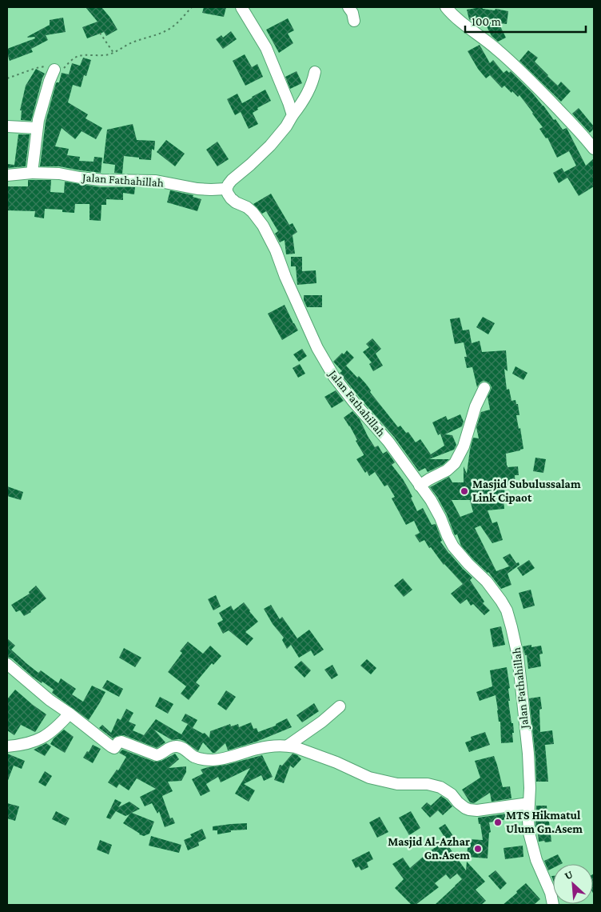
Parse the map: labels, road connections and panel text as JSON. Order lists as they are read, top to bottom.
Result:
{
  "streets": {
    "street": ["Jalan Fathahillah"]
  },
  "places": ["Masjid Subulussalam Link Cipaot", "MTS Hikmatul Ulum Gn.Asem", "Masjid Al-Azhar Gn.Asem"],
  "scale_bar": "100 m",
  "north": "top left"
}
